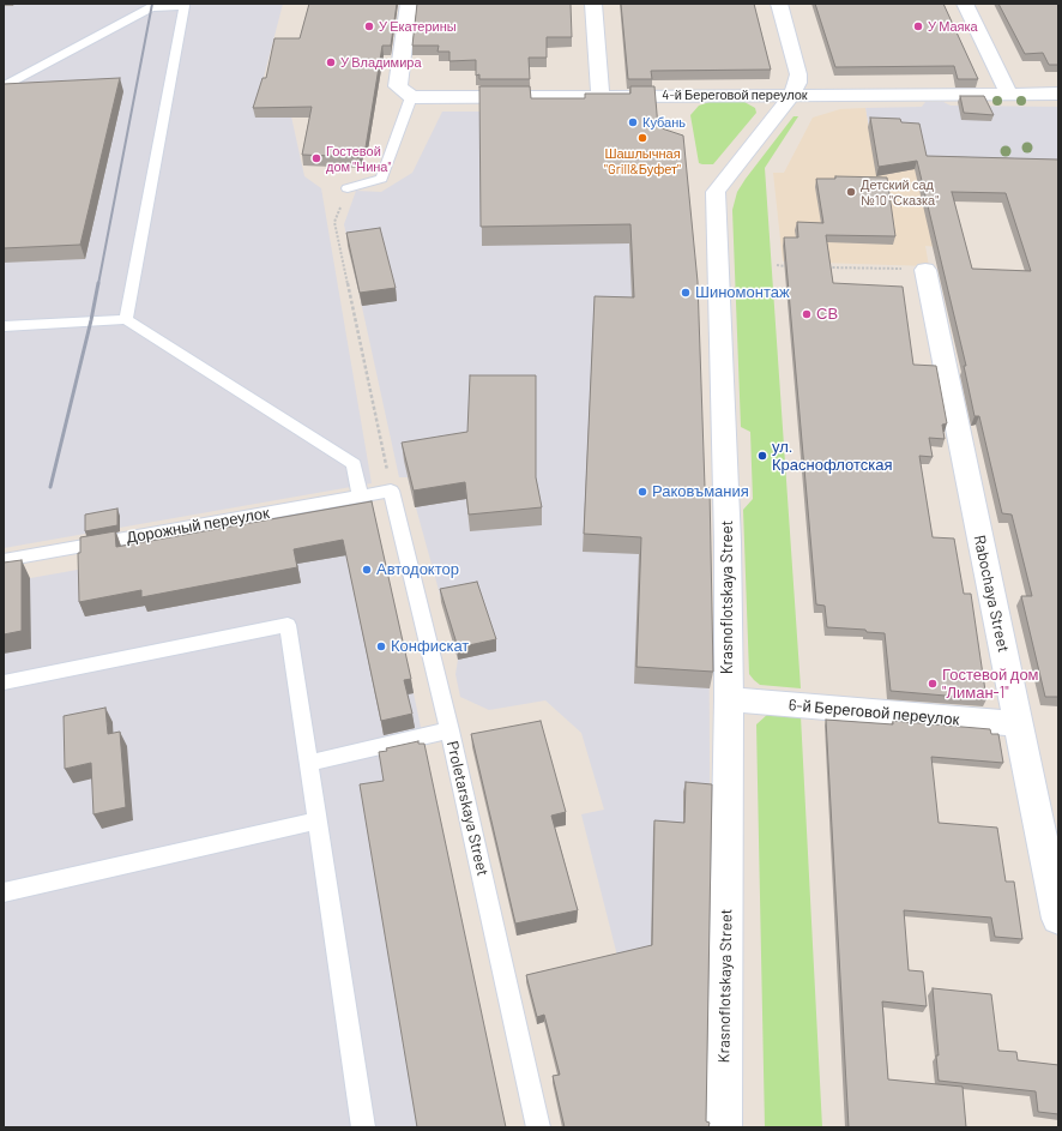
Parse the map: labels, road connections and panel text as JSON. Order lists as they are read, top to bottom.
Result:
{
  "streets": {
    "street": [
      "4-й Береговой переулок",
      "Rabochaya Street",
      "Krasnoflotskaya Street",
      "6-й Береговой переулок"
    ],
    "lane": ["Дорожный переулок", "Proletarskaya Street"]
  },
  "crossings": [
    ["4-й Береговой переулок", "Krasnoflotskaya Street"],
    ["Дорожный переулок", "Proletarskaya Street"],
    ["Rabochaya Street", "6-й Береговой переулок"],
    ["Krasnoflotskaya Street", "6-й Береговой переулок"]
  ],
  "places": [
    "У Екатерины",
    "У Маяка",
    "У Владимира",
    "Кубань",
    "Шашлычная \"Grill&Буфет\"",
    "Гостевой дом \"Нина\"",
    "Детский сад №10 \"Сказка\"",
    "Шиномонтаж",
    "СВ",
    "ул. Краснофлотская",
    "Раковъмания",
    "Автодоктор",
    "Конфискат",
    "Гостевой дом \"Лиман-1\""
  ]
}
